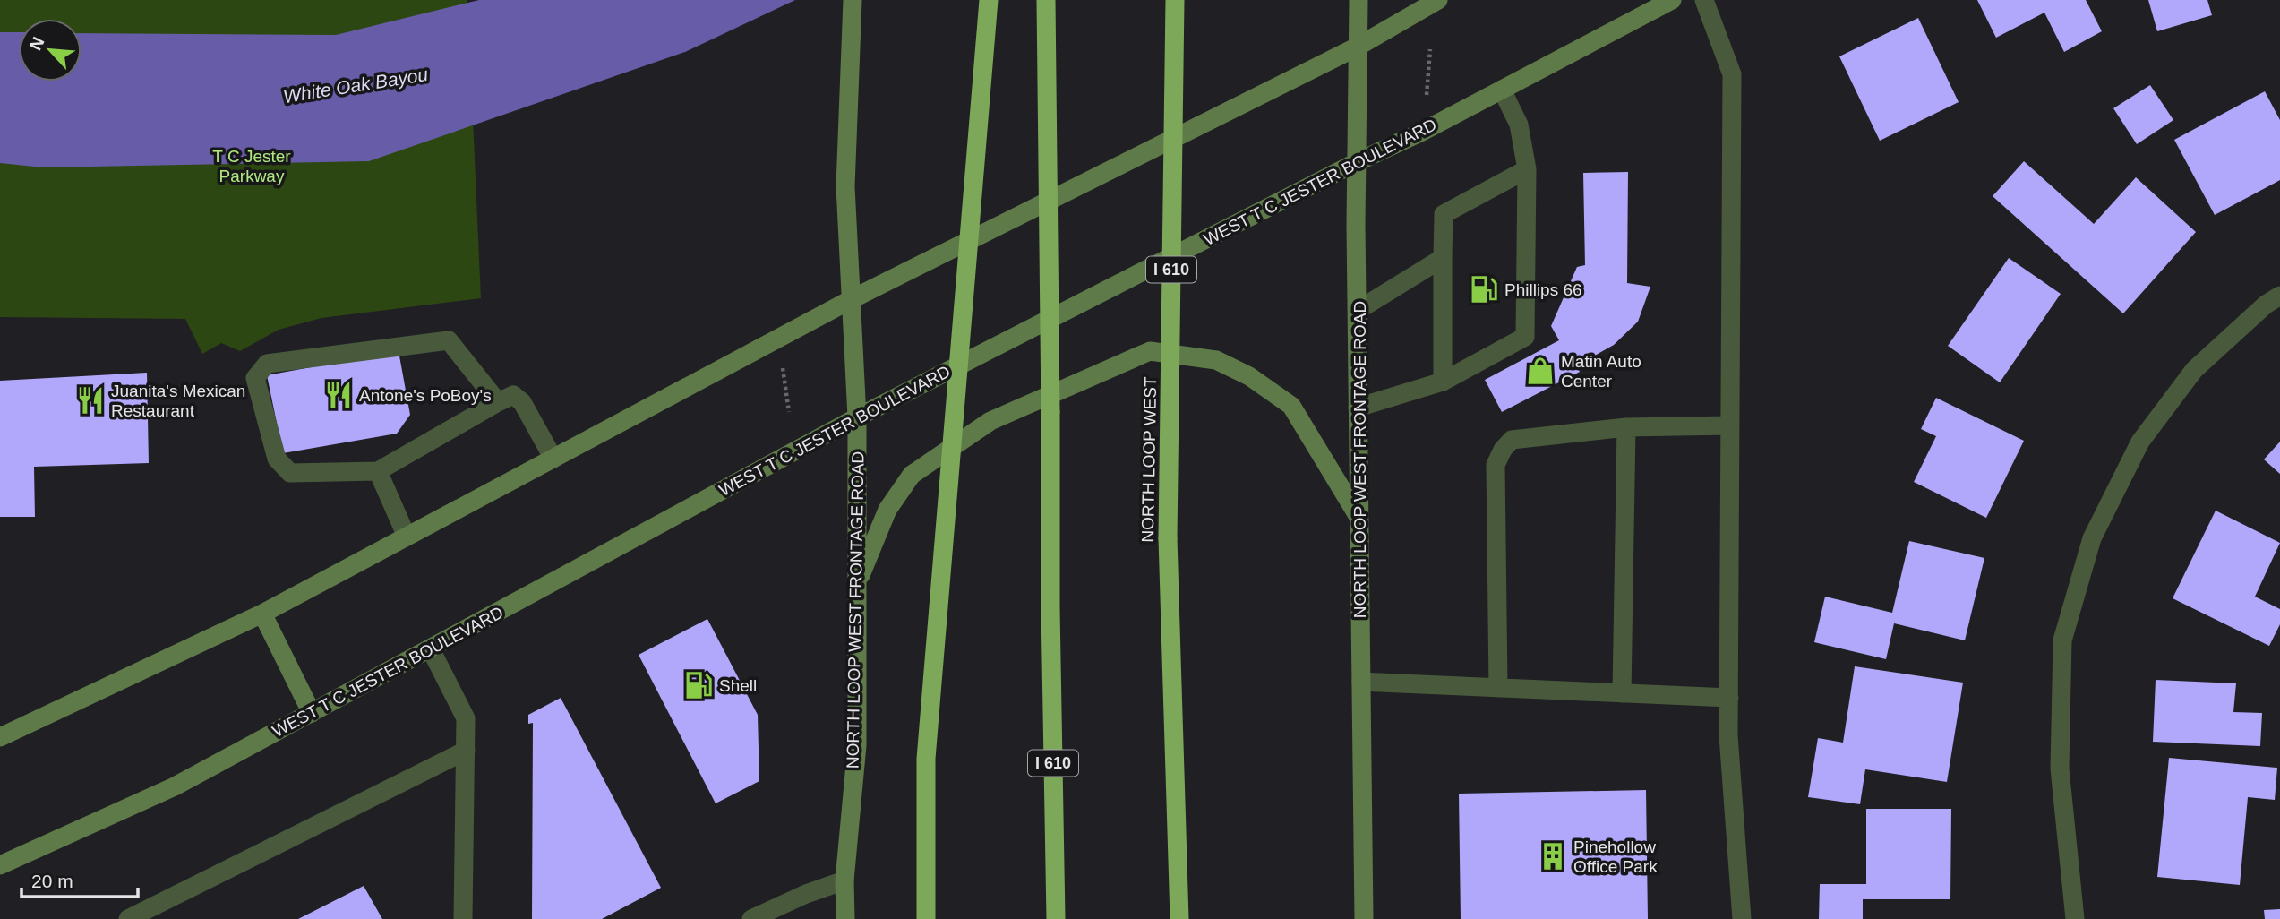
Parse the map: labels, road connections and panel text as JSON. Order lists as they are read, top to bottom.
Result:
{
  "streets": {
    "highway": ["I 610", "NORTH LOOP WEST"],
    "main road": ["WEST T C JESTER BOULEVARD", "NORTH LOOP WEST FRONTAGE ROAD"]
  },
  "crossings": [
    ["WEST T C JESTER BOULEVARD", "NORTH LOOP WEST FRONTAGE ROAD"]
  ],
  "water": ["White Oak Bayou"],
  "parks": ["T C Jester Parkway"],
  "places": {
    "fuel station": ["Phillips 66", "Shell"],
    "shop": ["Matin Auto Center"],
    "restaurant": ["Antone's PoBoy's", "Juanita's Mexican Restaurant"],
    "building": ["Pinehollow Office Park"]
  },
  "scale_bar": "20 m",
  "north": "top left"
}
